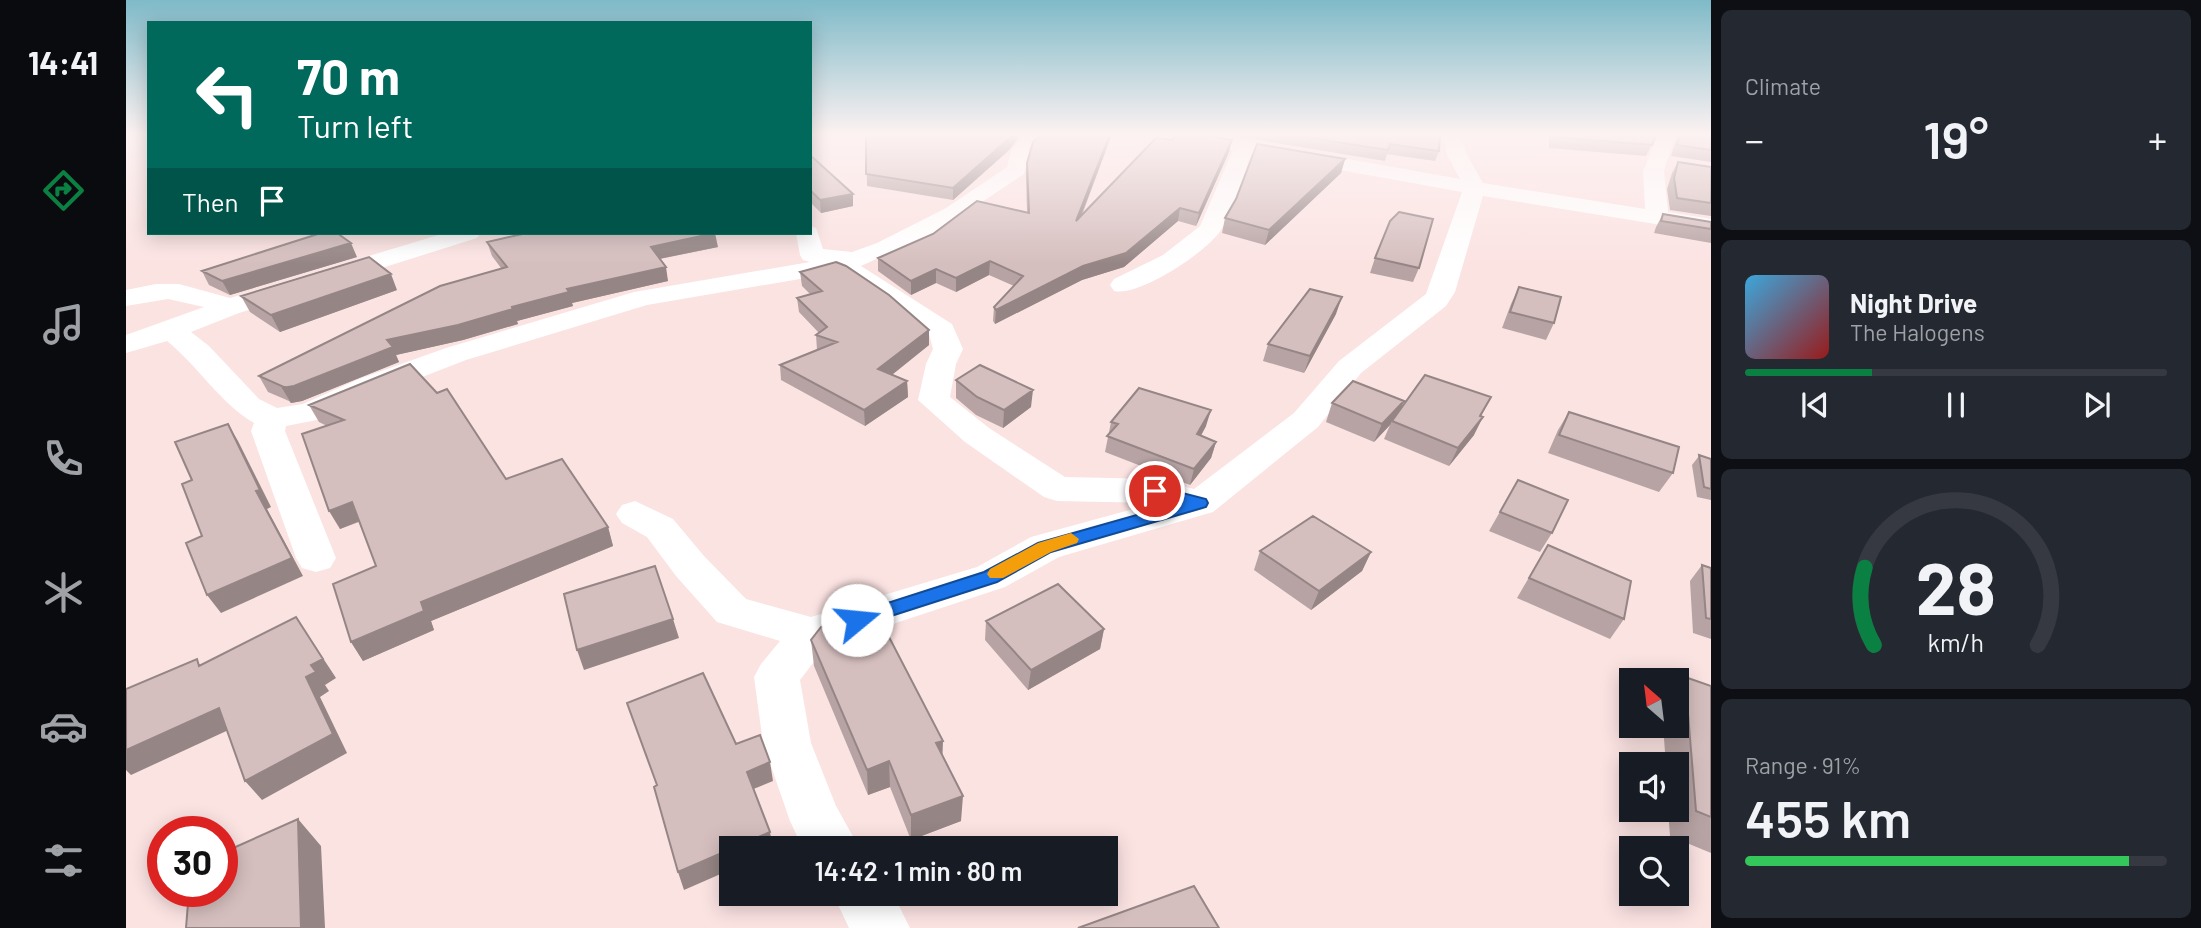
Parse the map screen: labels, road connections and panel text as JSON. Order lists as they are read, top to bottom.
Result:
{
  "north": "top left",
  "page": {
    "tabs": "14:41",
    "tile": [
      "Climate",
      ["Range · 91%", "455 km"]
    ],
    "turn": ["70 m", "Turn left"],
    "heat": ["−", "19°", "+"],
    "then": "Then",
    "song": ["Night Drive", "The Halogens"],
    "limit": "30",
    "trip": "14:42 · 1 min · 80 m",
    "gauge": ["28", "km/h"]
  }
}
